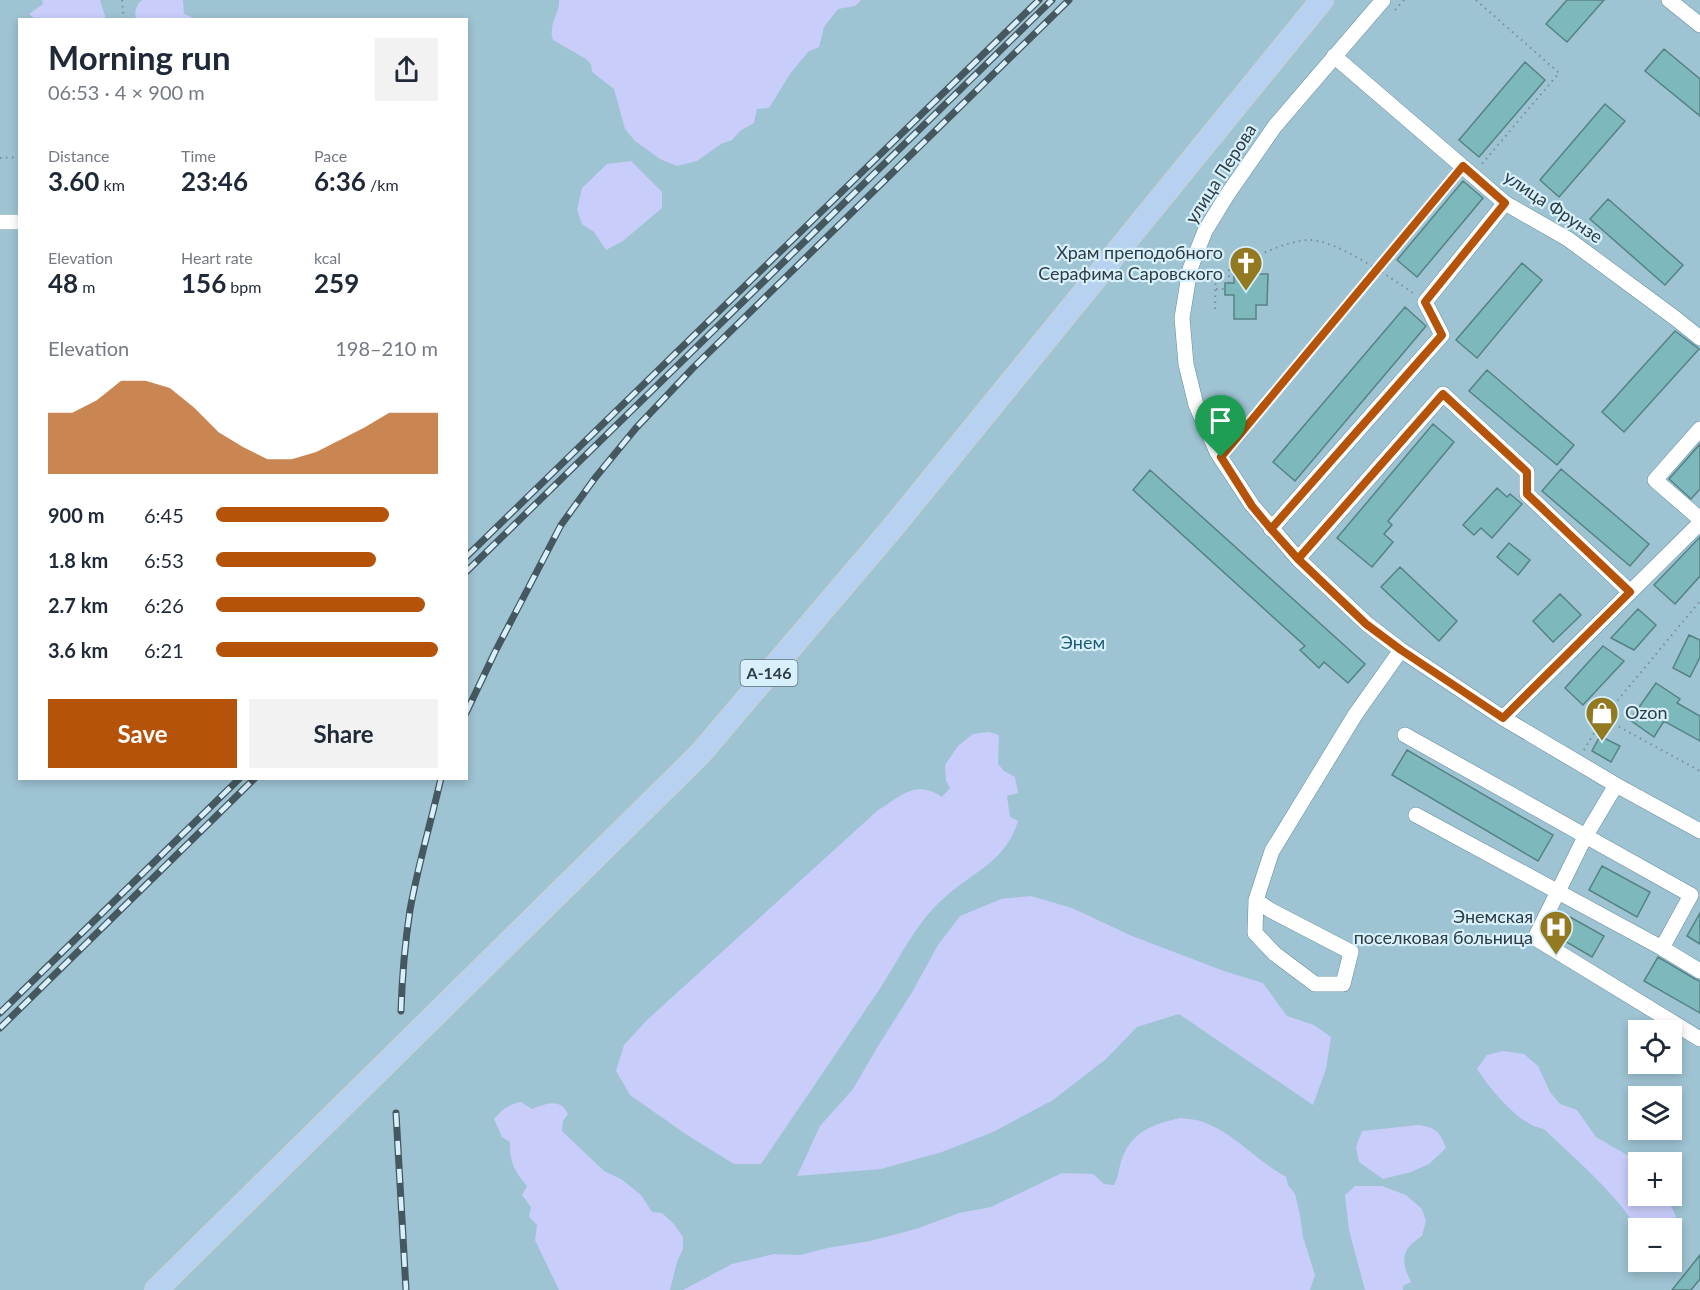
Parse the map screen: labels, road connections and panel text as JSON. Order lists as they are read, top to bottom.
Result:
{
  "streets": {
    "highway": ["А-146"],
    "street": ["улица Перова", "улица Фрунзе"]
  },
  "crossings": [
    ["улица Перова", "улица Фрунзе"]
  ],
  "parks": ["Энем"],
  "places": {
    "church": ["Храм преподобного Серафима Саровского"],
    "shop": ["Ozon"],
    "hospital": ["Энемская поселковая больница"]
  },
  "page": {
    "heading": ["Morning run", "06:53 · 4 × 900 m"],
    "stats": [
      ["Distance", "3.60 km"],
      ["Time", "23:46"],
      ["Pace", "6:36 /km"],
      ["Elevation", "48 m"],
      ["Heart rate", "156 bpm"],
      ["kcal", "259"]
    ],
    "chart": ["Elevation", "198–210 m"],
    "list": [
      {
        "name": "900 m",
        "note": "6:45"
      },
      {
        "name": "1.8 km",
        "note": "6:53"
      },
      {
        "name": "2.7 km",
        "note": "6:26"
      },
      {
        "name": "3.6 km",
        "note": "6:21"
      }
    ],
    "buttons": ["Save", "Share"],
    "map_buttons": ["+", "−"]
  }
}
